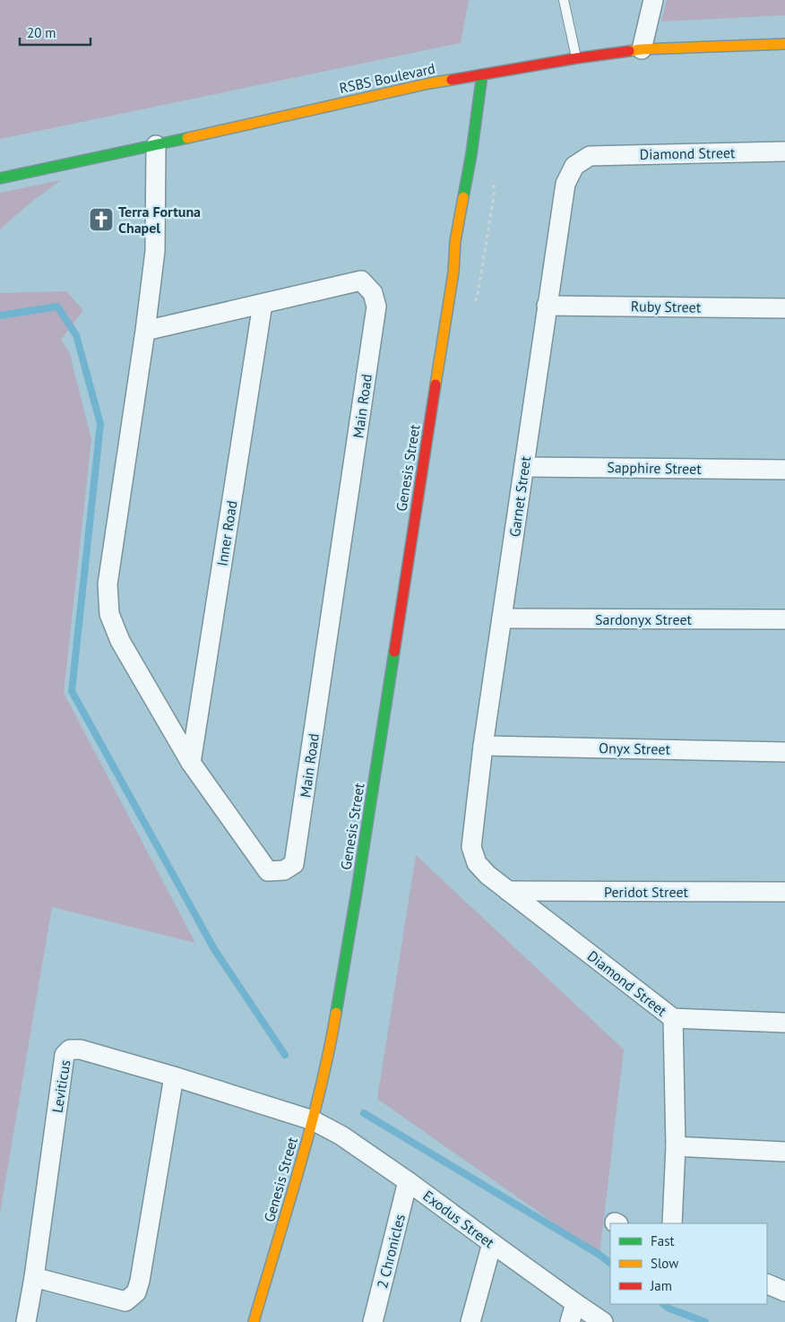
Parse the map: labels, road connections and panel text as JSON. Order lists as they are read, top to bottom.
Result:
{
  "streets": {
    "street": [
      "RSBS Boulevard",
      "Diamond Street",
      "Ruby Street",
      "Main Road",
      "Genesis Street",
      "Sapphire Street",
      "Garnet Street",
      "Inner Road",
      "Sardonyx Street",
      "Onyx Street",
      "Peridot Street",
      "Leviticus",
      "Exodus Street",
      "2 Chronicles"
    ]
  },
  "crossings": [
    ["RSBS Boulevard", "Main Road"],
    ["RSBS Boulevard", "Genesis Street"],
    ["Diamond Street", "Garnet Street"],
    ["Diamond Street", "Peridot Street"],
    ["Ruby Street", "Garnet Street"],
    ["Main Road", "Inner Road"],
    ["Genesis Street", "Leviticus"],
    ["Genesis Street", "Exodus Street"],
    ["Sapphire Street", "Garnet Street"],
    ["Garnet Street", "Sardonyx Street"],
    ["Garnet Street", "Onyx Street"],
    ["Leviticus", "Exodus Street"],
    ["Exodus Street", "2 Chronicles"]
  ],
  "places": {
    "church": ["Terra Fortuna Chapel"]
  },
  "legend": ["Fast", "Slow", "Jam"],
  "scale_bar": "20 m"
}
